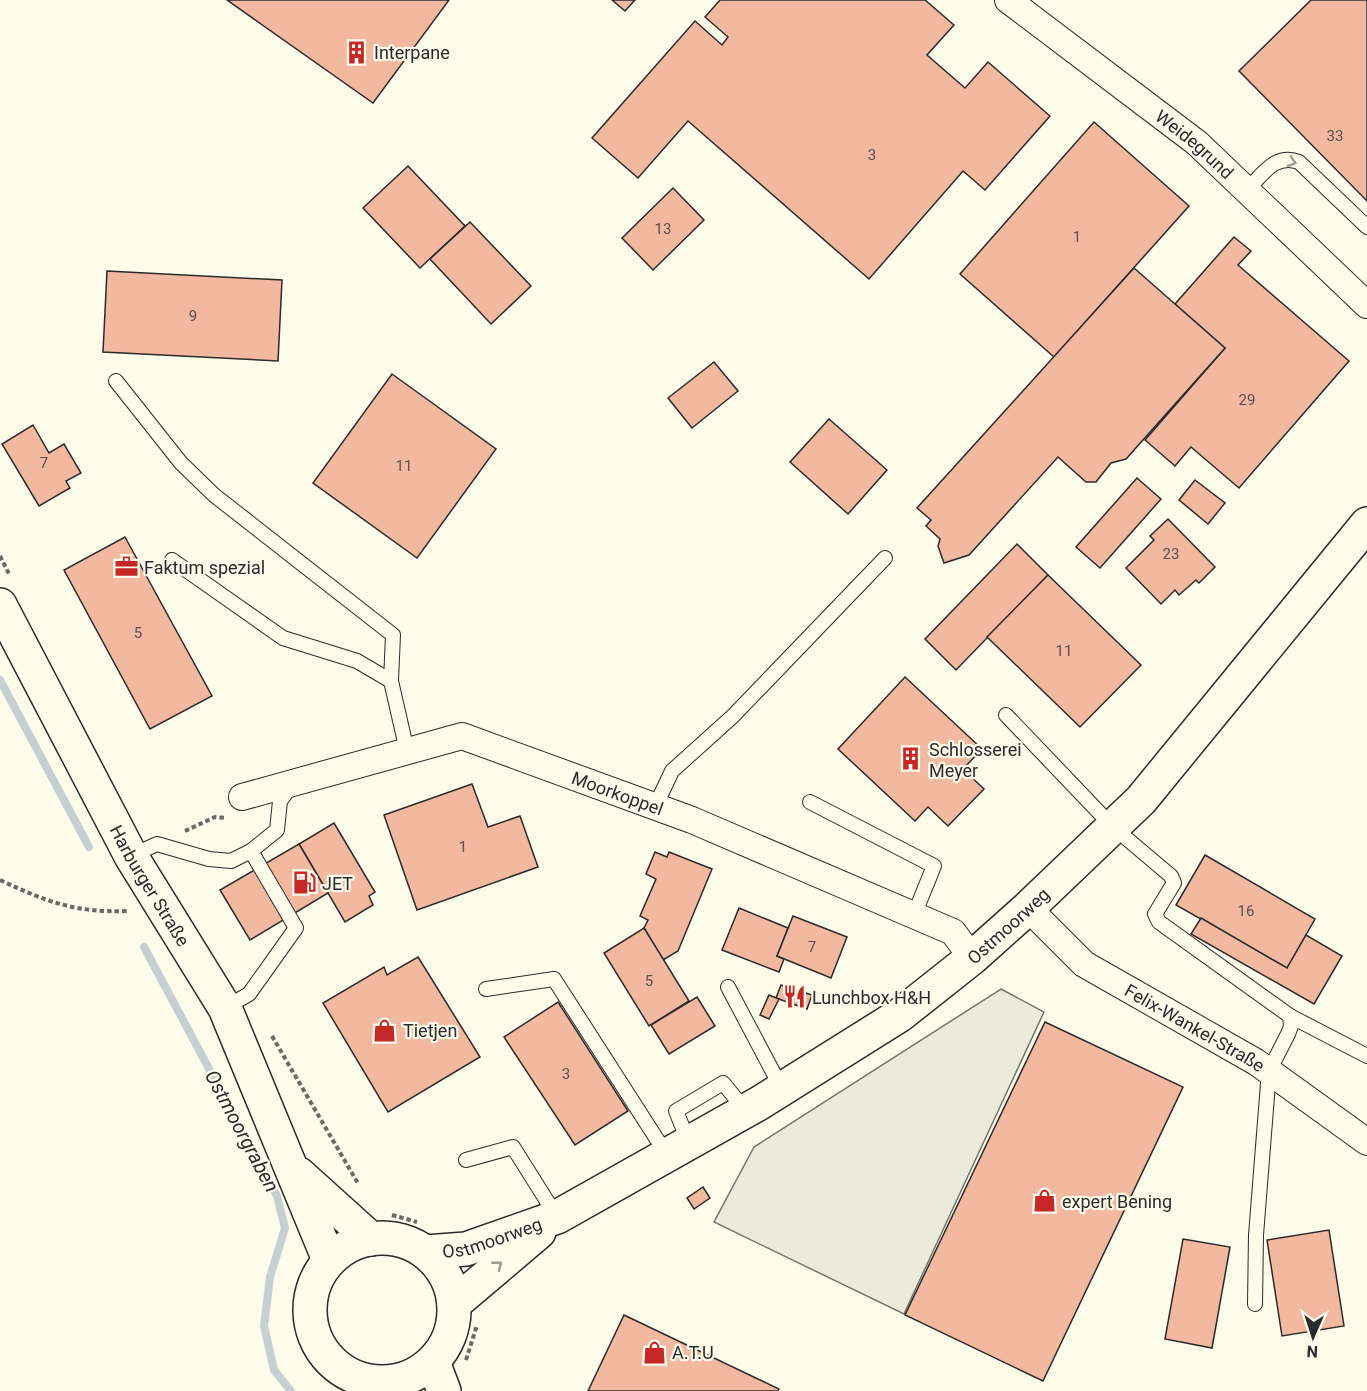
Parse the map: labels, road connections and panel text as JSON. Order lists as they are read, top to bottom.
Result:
{
  "streets": {
    "street": [
      "Weidegrund",
      "Moorkoppel",
      "Harburger Straße",
      "Ostmoorweg",
      "Felix-Wankel-Straße"
    ]
  },
  "crossings": [
    ["Moorkoppel", "Ostmoorweg"],
    ["Harburger Straße", "Ostmoorweg"],
    ["Ostmoorweg", "Felix-Wankel-Straße"]
  ],
  "water": ["Ostmoorgraben"],
  "places": {
    "building": ["Interpane", "Schlosserei Meyer"],
    "office": ["Faktum spezial"],
    "fuel station": ["JET"],
    "restaurant": ["Lunchbox H&H"],
    "shop": ["Tietjen", "expert Bening", "A.T.U"]
  },
  "house_numbers": [
    "33",
    "3",
    "13",
    "1",
    "9",
    "29",
    "7",
    "11",
    "23",
    "5",
    "11",
    "1",
    "16",
    "7",
    "5",
    "3"
  ],
  "north": "bottom"
}
